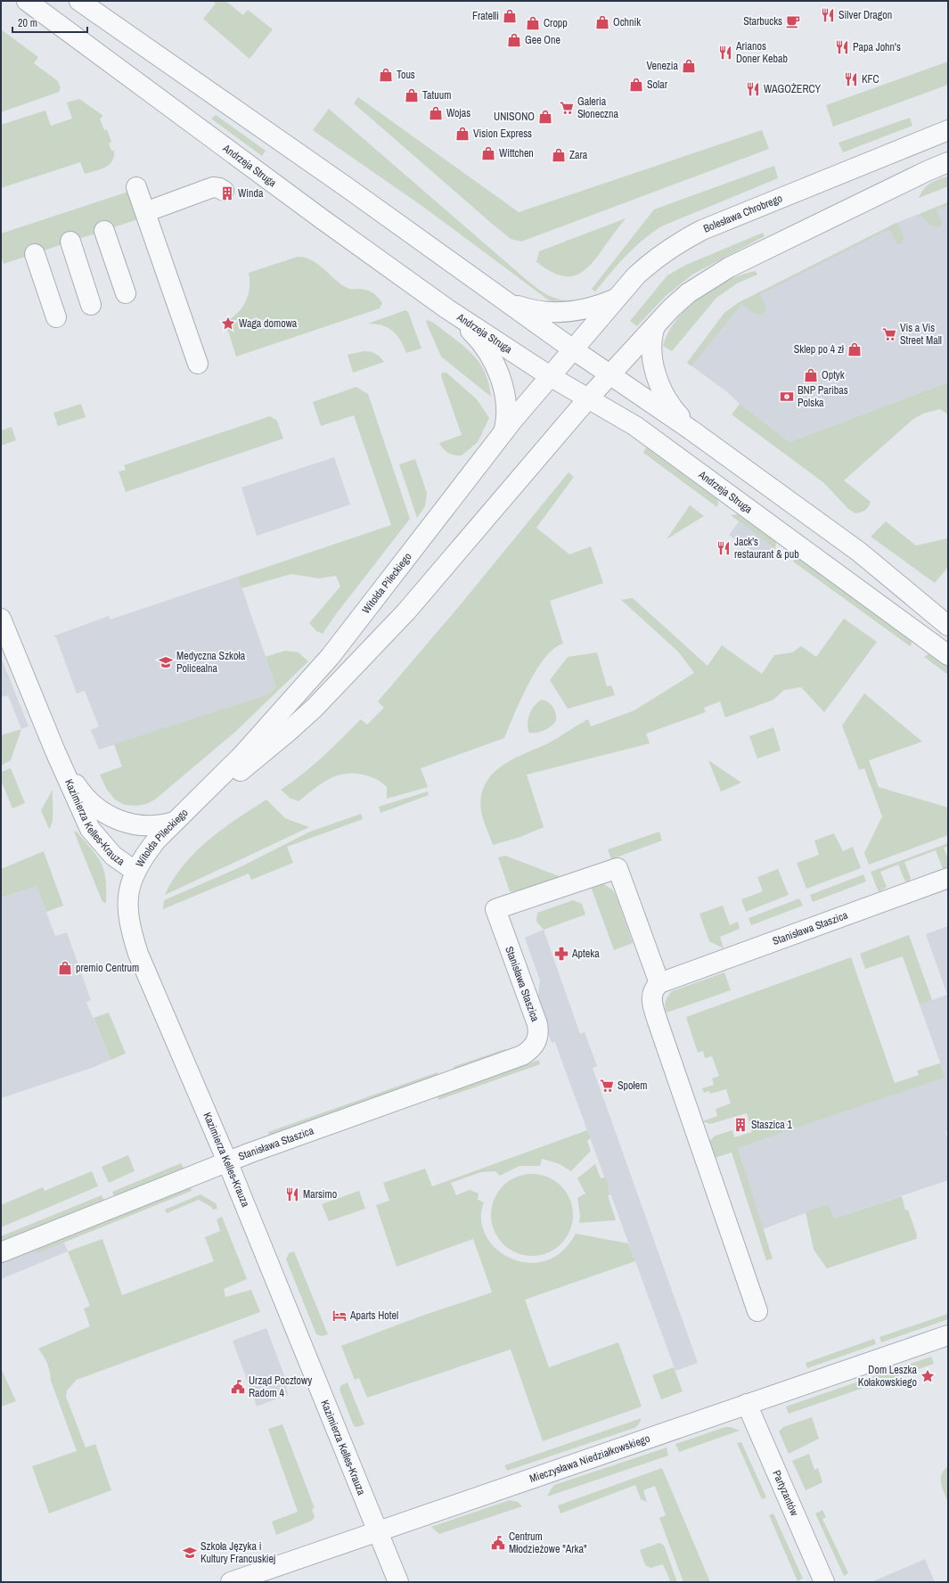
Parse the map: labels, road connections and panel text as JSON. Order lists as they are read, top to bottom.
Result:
{
  "streets": {
    "street": [
      "Andrzeja Struga",
      "Bolesława Chrobrego",
      "Witolda Pileckiego",
      "Kazimierza Kelles-Krauza",
      "Stanisława Staszica",
      "Mieczysława Niedziałkowskiego",
      "Partyzantów"
    ]
  },
  "crossings": [
    ["Andrzeja Struga", "Witolda Pileckiego"],
    ["Bolesława Chrobrego", "Witolda Pileckiego"],
    ["Witolda Pileckiego", "Kazimierza Kelles-Krauza"],
    ["Kazimierza Kelles-Krauza", "Stanisława Staszica"],
    ["Kazimierza Kelles-Krauza", "Mieczysława Niedziałkowskiego"],
    ["Mieczysława Niedziałkowskiego", "Partyzantów"]
  ],
  "places": {
    "restaurant": [
      "Silver Dragon",
      "Papa John's",
      "Arianos Doner Kebab",
      "KFC",
      "WAGOŻERCY",
      "Jack's restaurant & pub",
      "Marsimo"
    ],
    "shop": [
      "Fratelli",
      "Ochnik",
      "Cropp",
      "Gee One",
      "Venezia",
      "Tous",
      "Solar",
      "Tatuum",
      "Wojas",
      "UNISONO",
      "Vision Express",
      "Wittchen",
      "Zara",
      "Sklep po 4 zł",
      "Optyk",
      "premio Centrum"
    ],
    "cafe": ["Starbucks"],
    "supermarket": ["Galeria Słoneczna", "Vis a Vis Street Mall", "Społem"],
    "building": ["Winda", "Staszica 1"],
    "place": ["Waga domowa", "Dom Leszka Kołakowskiego"],
    "bank": ["BNP Paribas Polska"],
    "school or university": ["Medyczna Szkoła Policealna", "Szkoła Języka i Kultury Francuskiej"],
    "pharmacy": ["Apteka"],
    "hotel": ["Aparts Hotel"],
    "public building": ["Urząd Pocztowy Radom 4", "Centrum Młodzieżowe \"Arka\""]
  },
  "scale_bar": "20 m"
}
